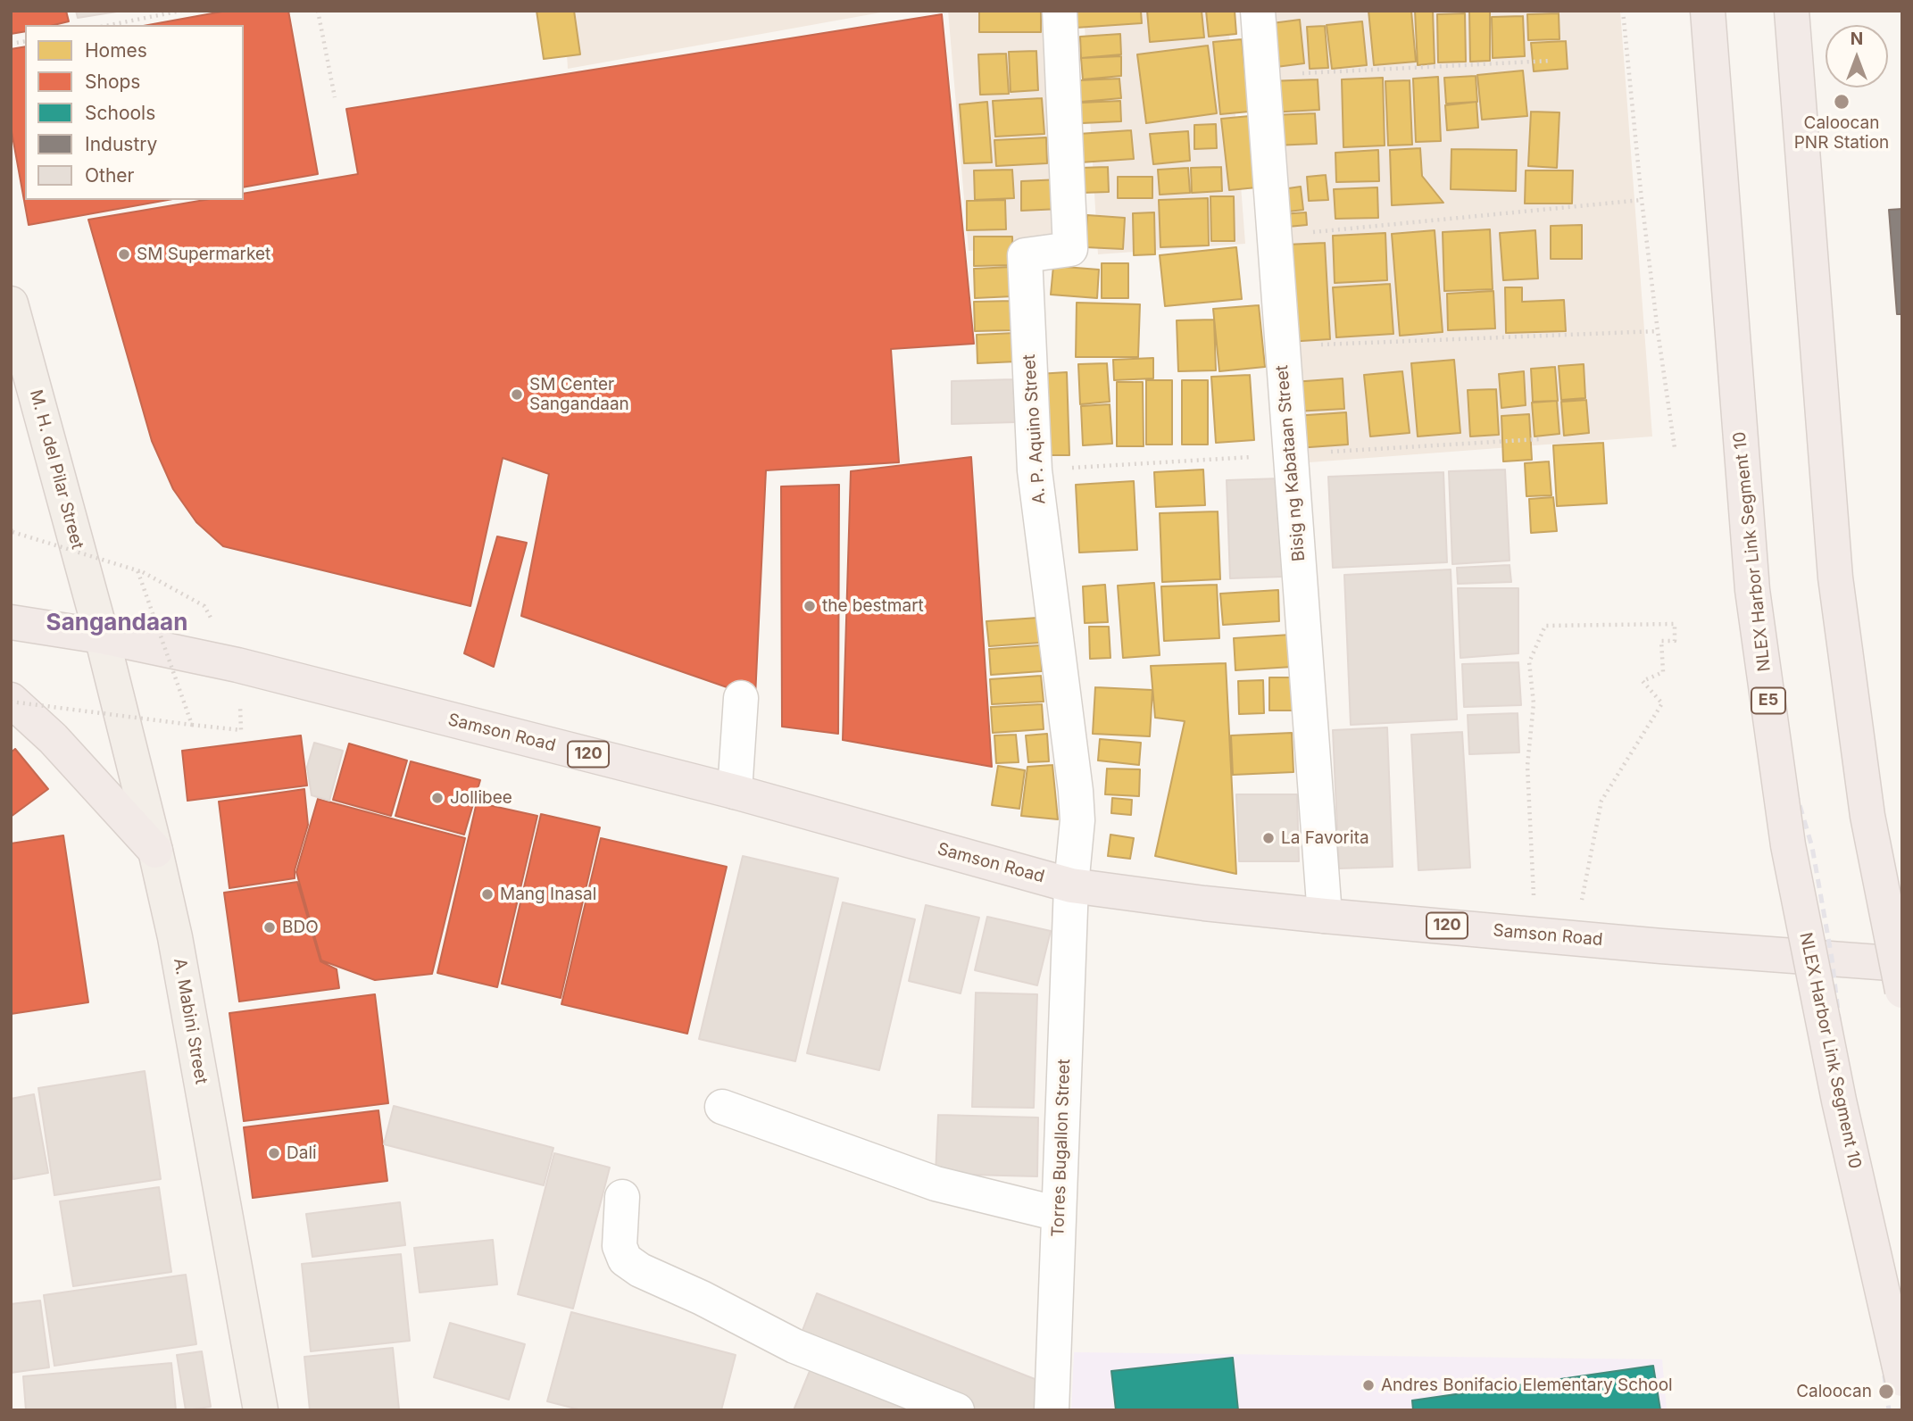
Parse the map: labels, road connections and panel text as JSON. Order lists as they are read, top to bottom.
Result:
{
  "streets": {
    "highway": [
      "NLEX Harbor Link Segment 10",
      "E5",
      "Samson Road",
      "120"
    ],
    "main road": ["M. H. del Pilar Street", "A. Mabini Street"],
    "street": ["A. P. Aquino Street", "Bisig ng Kabataan Street", "Torres Bugallon Street"]
  },
  "crossings": [
    ["A. P. Aquino Street", "Samson Road"],
    ["A. P. Aquino Street", "Torres Bugallon Street"],
    ["Bisig ng Kabataan Street", "Samson Road"],
    ["M. H. del Pilar Street", "Samson Road"],
    ["M. H. del Pilar Street", "120"],
    ["M. H. del Pilar Street", "A. Mabini Street"],
    ["Samson Road", "120"],
    ["Samson Road", "A. Mabini Street"],
    ["Samson Road", "Torres Bugallon Street"],
    ["120", "A. Mabini Street"]
  ],
  "districts": ["Sangandaan"],
  "places": [
    "Caloocan PNR Station",
    "SM Supermarket",
    "SM Center Sangandaan",
    "the bestmart",
    "Jollibee",
    "La Favorita",
    "Mang Inasal",
    "BDO",
    "Dali",
    "Andres Bonifacio Elementary School",
    "Caloocan"
  ],
  "legend": [
    "Homes",
    "Shops",
    "Schools",
    "Industry",
    "Other"
  ],
  "north": "top"
}
